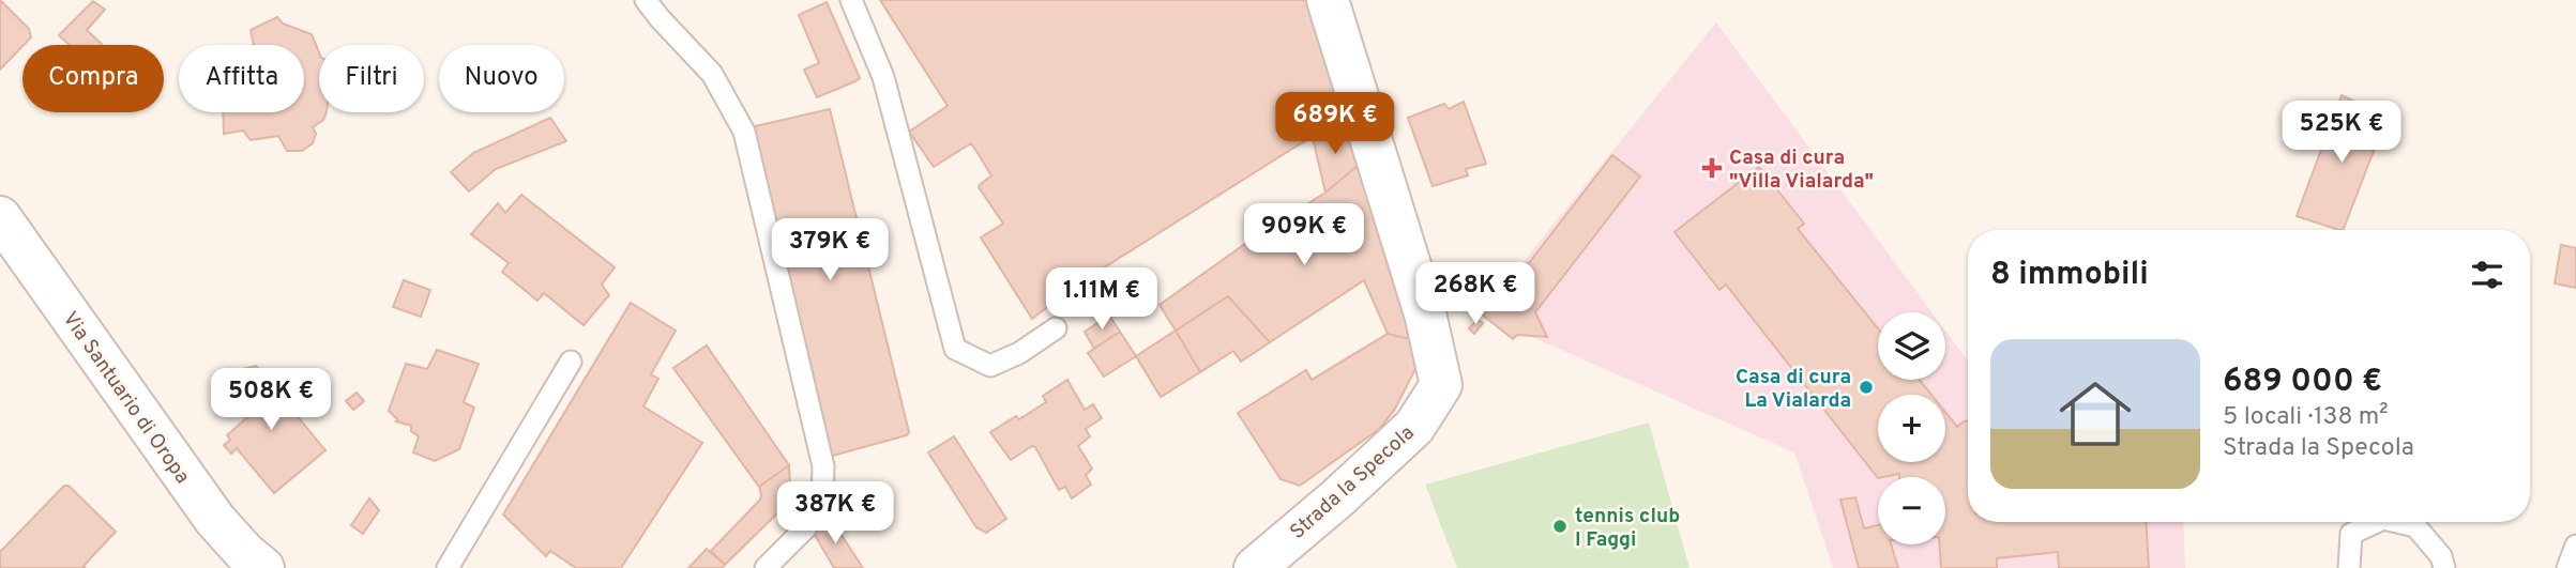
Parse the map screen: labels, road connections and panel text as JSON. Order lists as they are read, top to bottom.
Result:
{
  "streets": {
    "street": ["Via Santuario di Oropa", "Strada la Specola"]
  },
  "places": {
    "health": ["Casa di cura \"Villa Vialarda\""],
    "other": ["Casa di cura La Vialarda", "tennis club I Faggi"]
  },
  "page": {
    "chip": [
      "Compra",
      "Affitta",
      "Filtri",
      "Nuovo"
    ],
    "price": [
      "689K €",
      "525K €",
      "909K €",
      "379K €",
      "268K €",
      "1.11M €",
      "508K €",
      "387K €"
    ],
    "heading": "8 immobili",
    "map_buttons": ["+", "−"],
    "list": [
      {
        "name": "689 000 €",
        "note": "5 locali · 138 m² · Strada la Specola"
      }
    ]
  }
}
